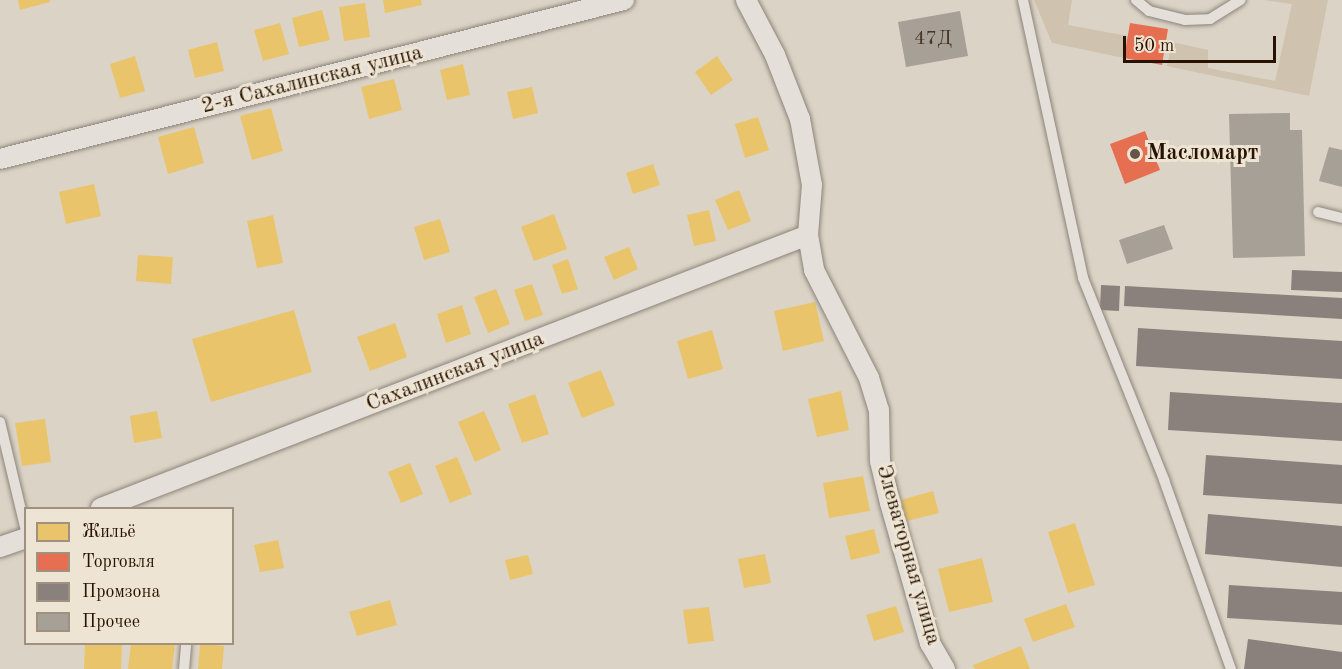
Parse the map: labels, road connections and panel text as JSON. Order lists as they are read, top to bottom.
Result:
{
  "streets": {
    "street": ["2-я Сахалинская улица", "Сахалинская улица", "Элеваторная улица"]
  },
  "crossings": [
    ["Сахалинская улица", "Элеваторная улица"]
  ],
  "places": ["Масломарт"],
  "house_numbers": ["47Д"],
  "legend": [
    "Жильё",
    "Торговля",
    "Промзона",
    "Прочее"
  ],
  "scale_bar": "50 m"
}
